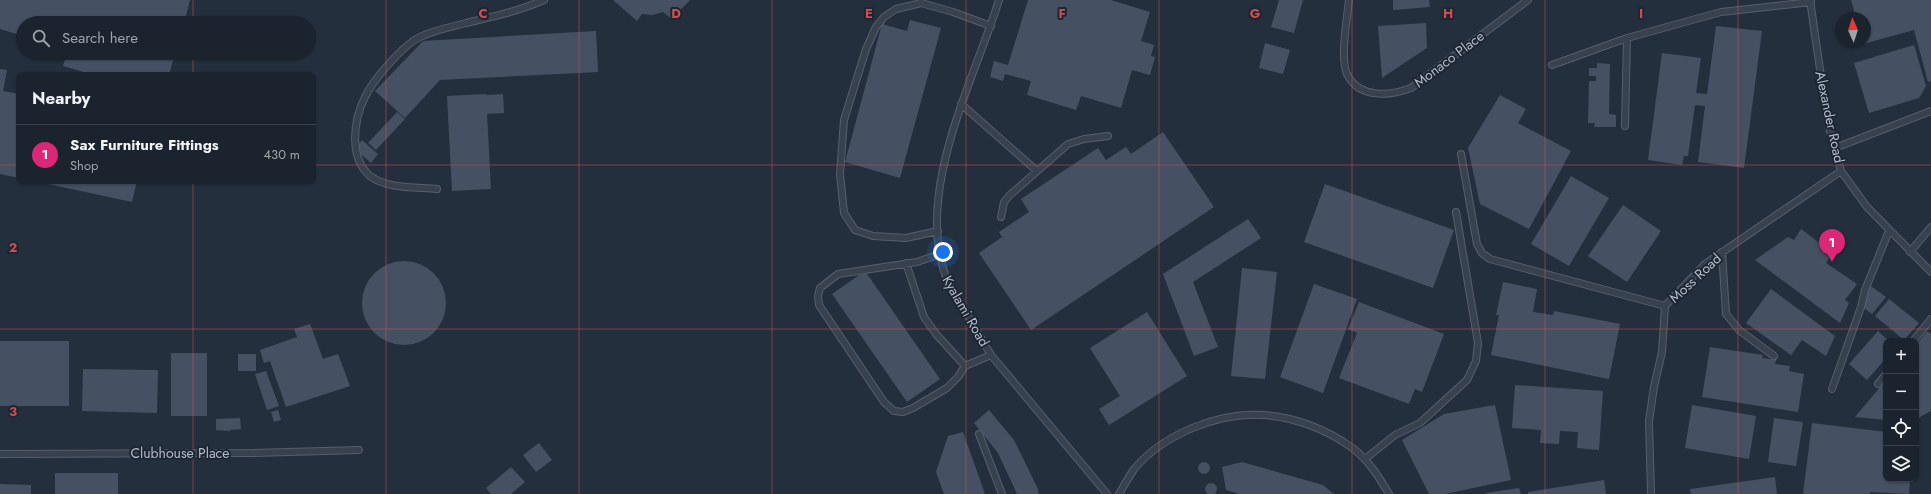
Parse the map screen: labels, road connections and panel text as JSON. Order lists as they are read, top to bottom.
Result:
{
  "streets": {
    "lane": [
      "Monaco Place",
      "Alexander Road",
      "Moss Road",
      "Kyalami Road",
      "Clubhouse Place"
    ]
  },
  "crossings": [
    ["Alexander Road", "Moss Road"]
  ],
  "north": "top",
  "page": {
    "search": "Search here",
    "heading": "Nearby",
    "list": [
      {
        "mark": "1",
        "name": "Sax Furniture Fittings",
        "note": "Shop",
        "value": "430 m"
      }
    ],
    "pins": "1",
    "map_buttons": ["+", "−"]
  },
  "grid": {
    "columns": [
      "C",
      "D",
      "E",
      "F",
      "G",
      "H",
      "I"
    ],
    "rows": ["2", "3"]
  }
}
